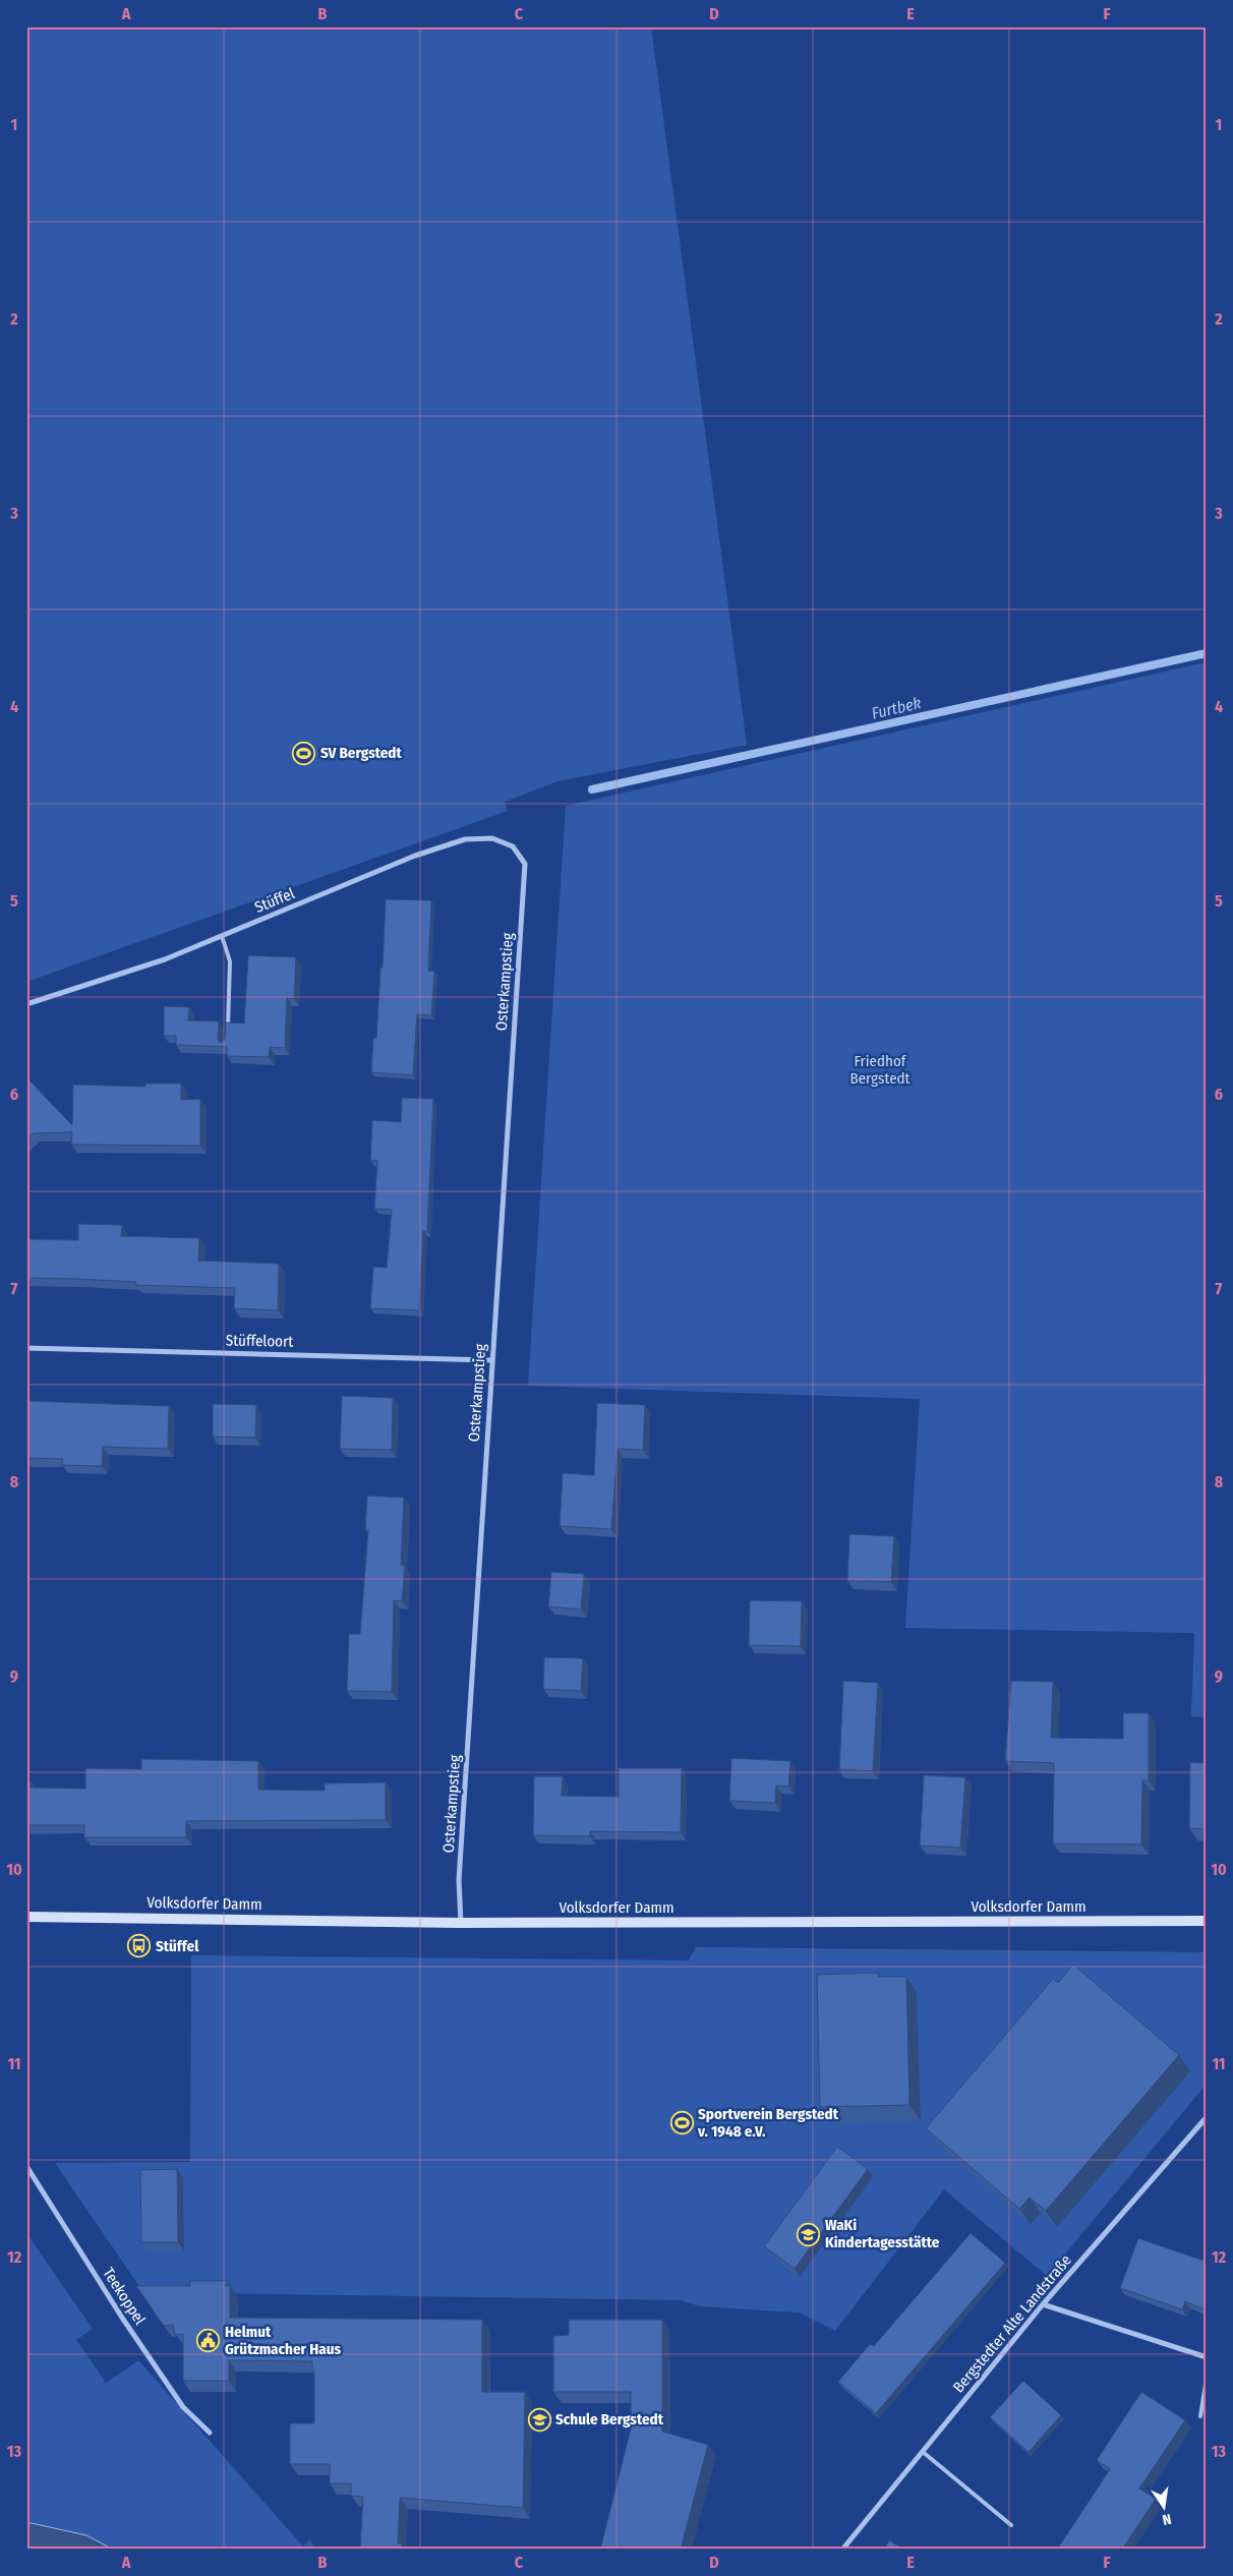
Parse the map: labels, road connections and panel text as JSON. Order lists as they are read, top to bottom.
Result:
{
  "streets": {
    "main road": ["Volksdorfer Damm"],
    "street": [
      "Stüffel",
      "Osterkampstieg",
      "Stüffeloort",
      "Teekoppel",
      "Bergstedter Alte Landstraße"
    ]
  },
  "crossings": [
    ["Stüffel", "Osterkampstieg"],
    ["Osterkampstieg", "Stüffeloort"],
    ["Osterkampstieg", "Volksdorfer Damm"]
  ],
  "water": ["Furtbek"],
  "parks": ["Friedhof Bergstedt"],
  "places": {
    "sports": ["SV Bergstedt", "Sportverein Bergstedt v. 1948 e.V."],
    "bus stop": ["Stüffel"],
    "school or university": ["WaKi Kindertagesstätte", "Schule Bergstedt"],
    "public building": ["Helmut Grützmacher Haus"]
  },
  "north": "bottom",
  "grid": {
    "columns": [
      "A",
      "B",
      "C",
      "D",
      "E",
      "F"
    ],
    "rows": [
      "1",
      "2",
      "3",
      "4",
      "5",
      "6",
      "7",
      "8",
      "9",
      "10",
      "11",
      "12",
      "13"
    ]
  }
}
